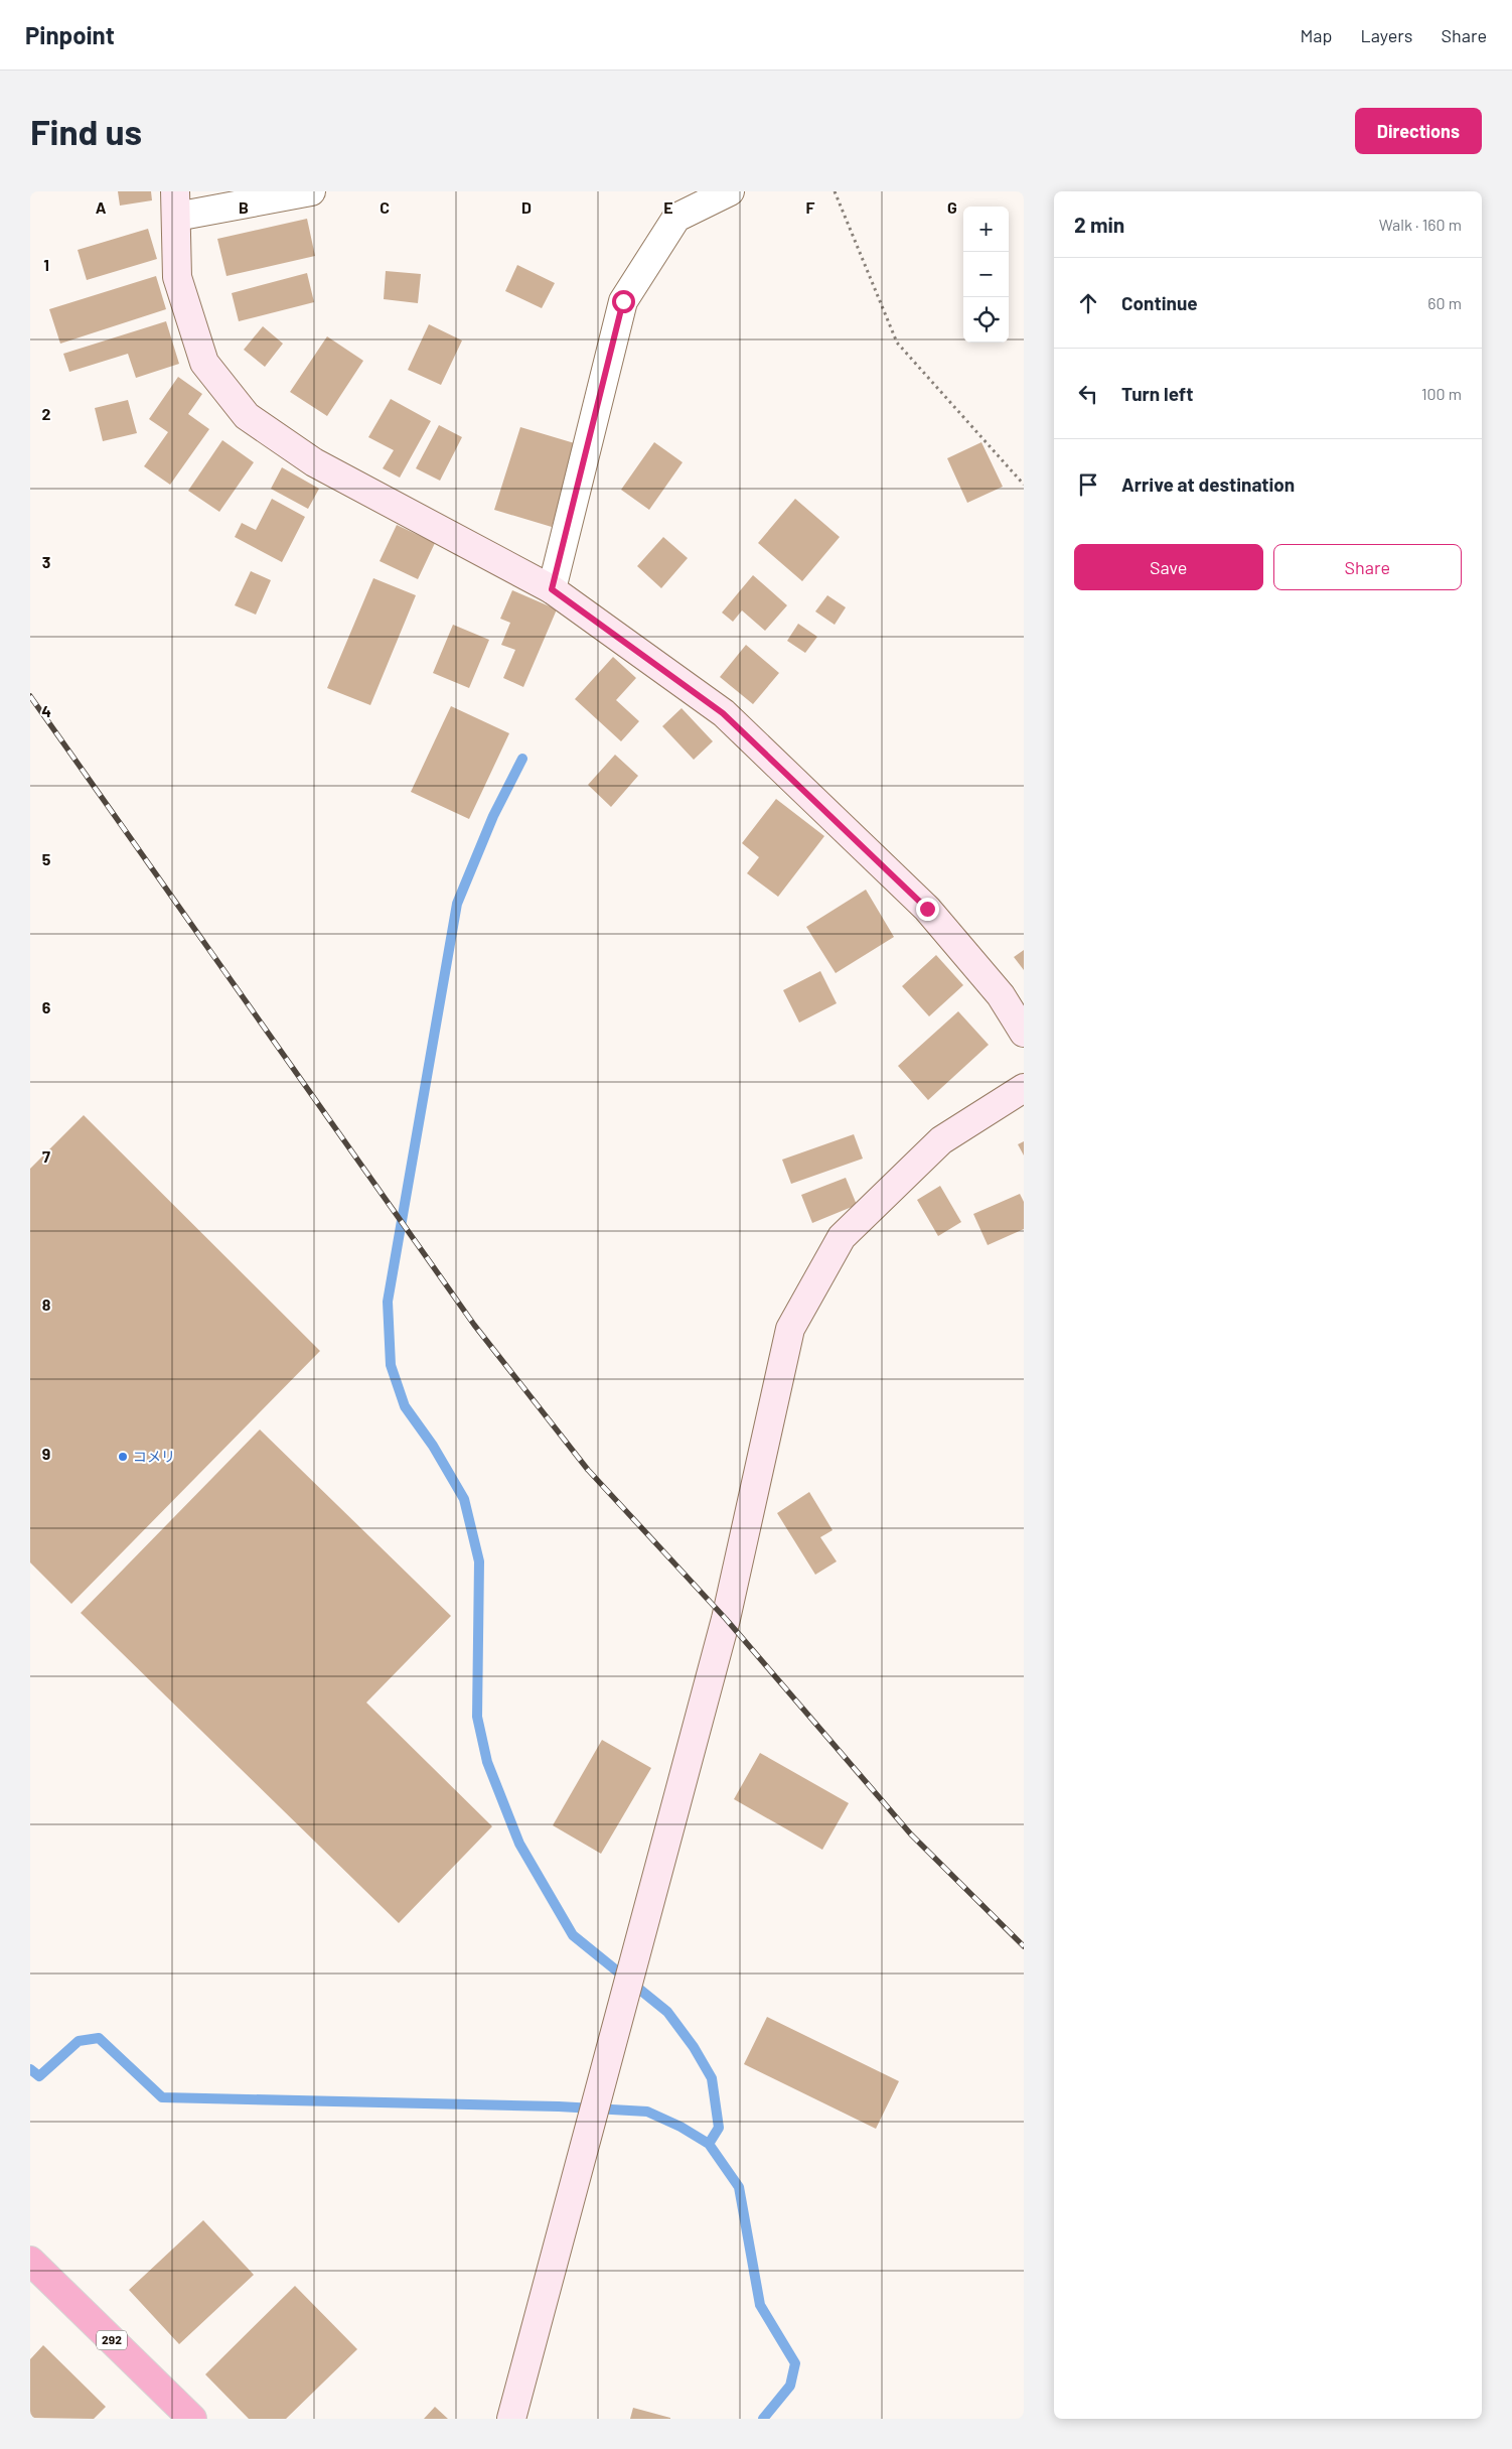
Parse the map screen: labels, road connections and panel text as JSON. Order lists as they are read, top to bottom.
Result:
{
  "streets": {
    "highway": ["292"]
  },
  "places": ["コメリ"],
  "page": {
    "header": "Pinpoint",
    "nav": ["Map", "Layers", "Share"],
    "buttons": [
      "Directions",
      ["Save", "Share"]
    ],
    "title": "Find us",
    "heading": ["2 min", "Walk · 160 m"],
    "map_buttons": ["+", "−"],
    "list": [
      ["Continue", "60 m"],
      ["Turn left", "100 m"],
      "Arrive at destination"
    ]
  },
  "grid": {
    "columns": [
      "A",
      "B",
      "C",
      "D",
      "E",
      "F",
      "G"
    ],
    "rows": [
      "1",
      "2",
      "3",
      "4",
      "5",
      "6",
      "7",
      "8",
      "9"
    ]
  }
}
